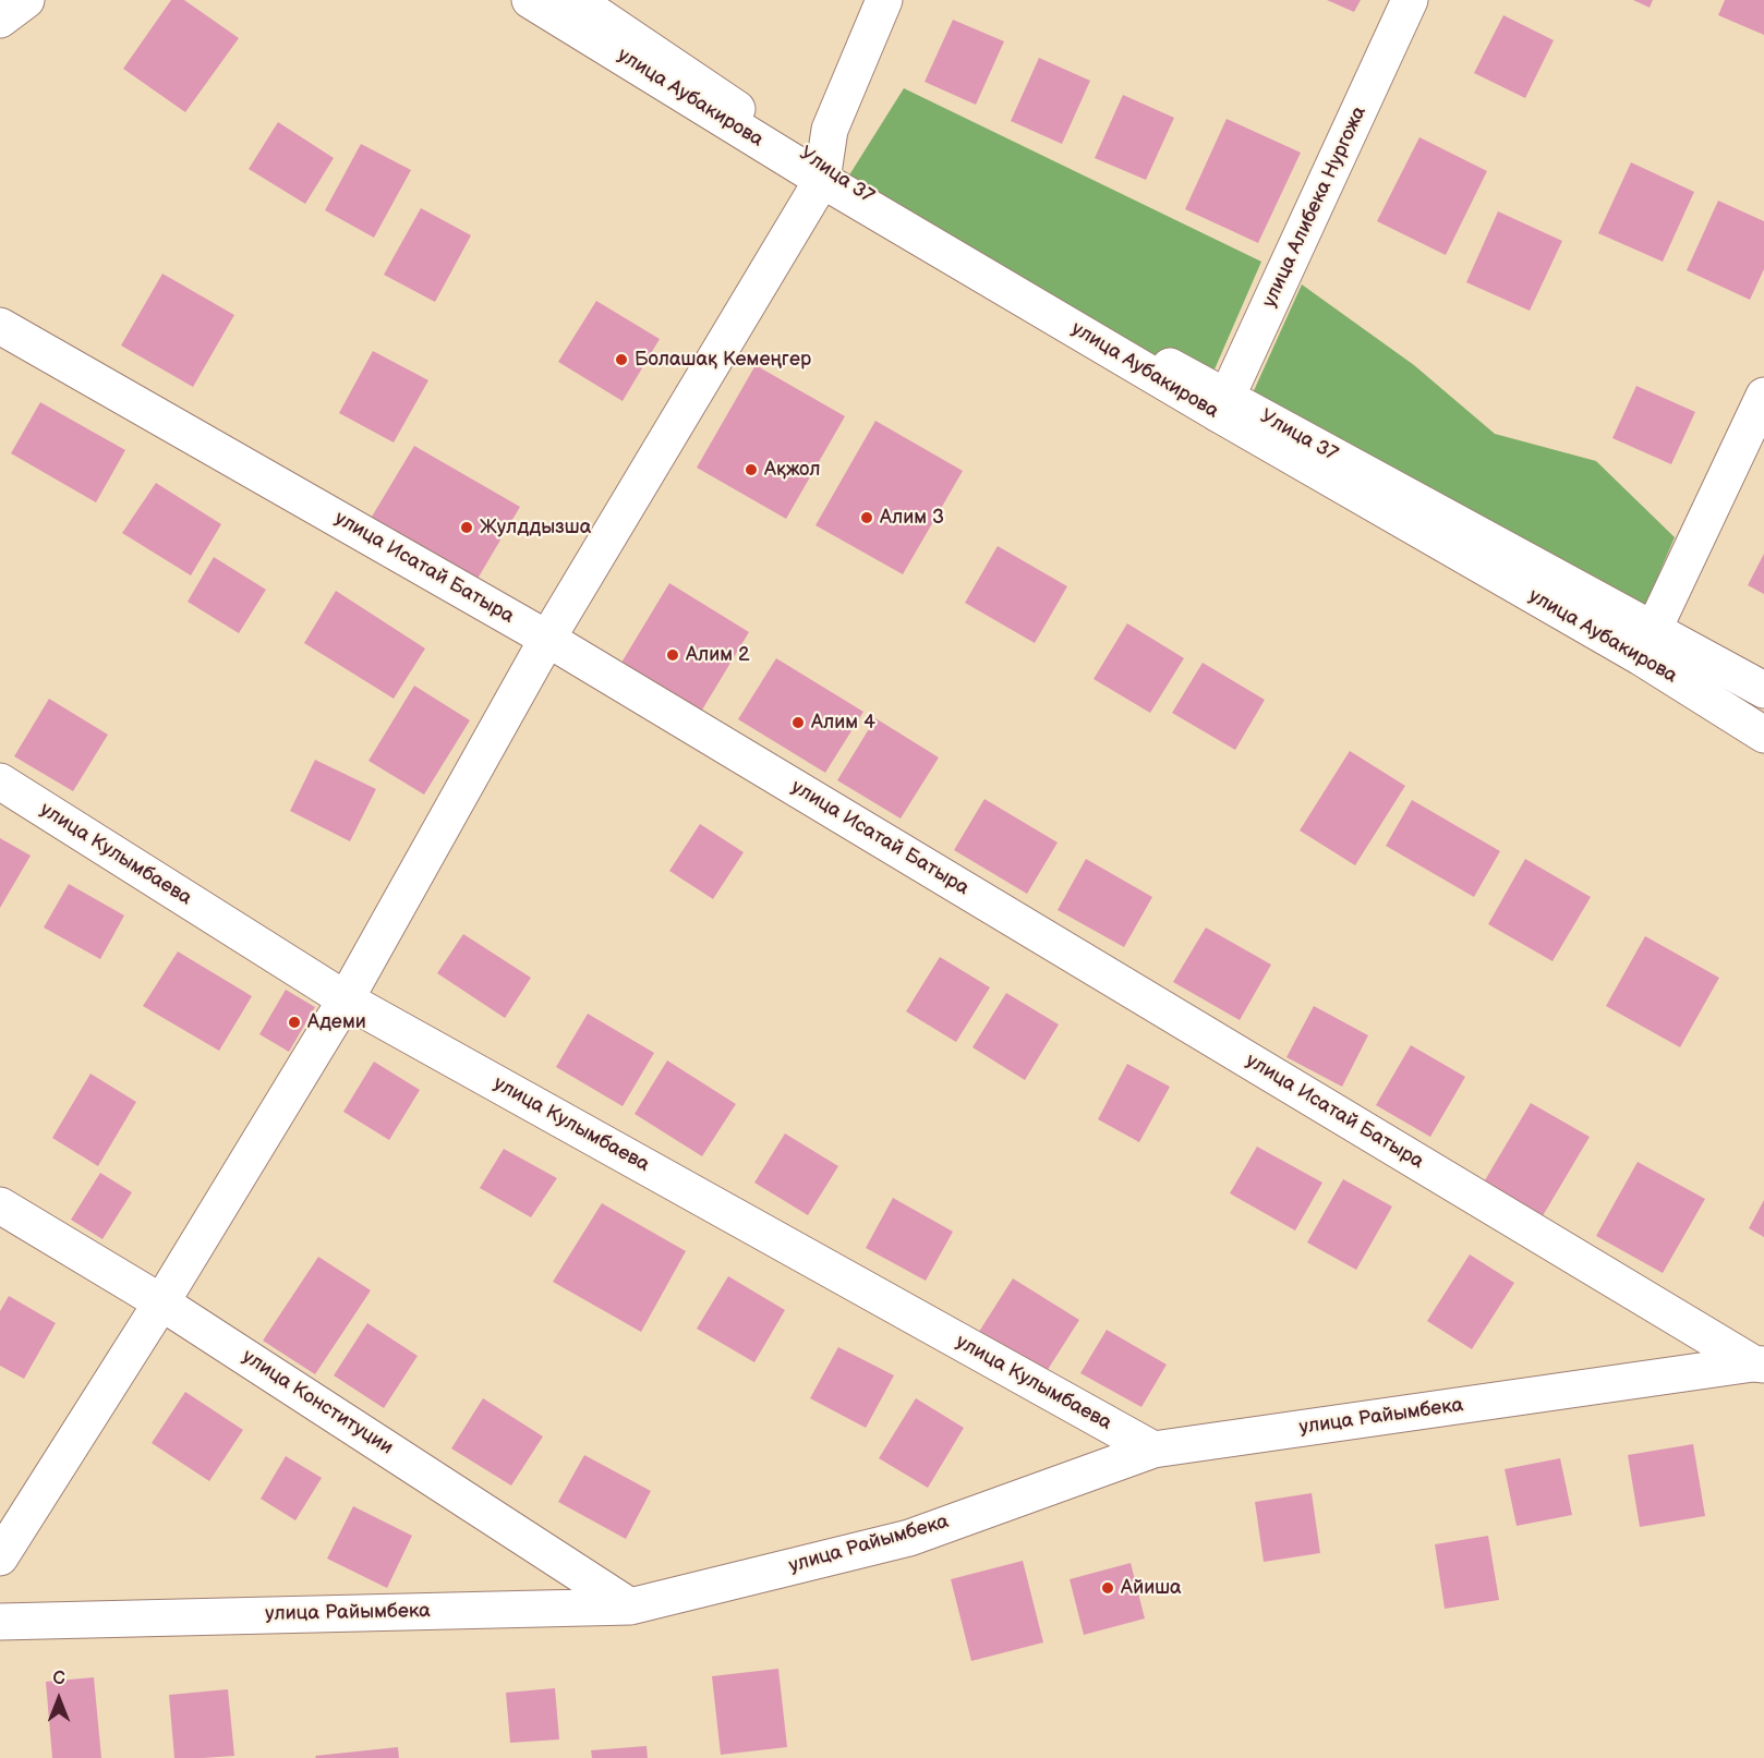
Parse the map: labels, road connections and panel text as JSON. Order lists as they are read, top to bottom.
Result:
{
  "streets": {
    "street": [
      "улица Аубакирова",
      "Улица 37",
      "улица Алибека Нургожа",
      "улица Исатай Батыра",
      "улица Кулымбаева",
      "улица Конституции",
      "улица Райымбека"
    ]
  },
  "crossings": [
    ["улица Аубакирова", "улица Алибека Нургожа"],
    ["улица Исатай Батыра", "улица Райымбека"],
    ["улица Кулымбаева", "улица Райымбека"],
    ["улица Конституции", "улица Райымбека"]
  ],
  "places": [
    "Болашақ Кемеңгер",
    "Ақжол",
    "Алим 3",
    "Жулддызша",
    "Алим 2",
    "Алим 4",
    "Адеми",
    "Айиша"
  ],
  "north": "top"
}
